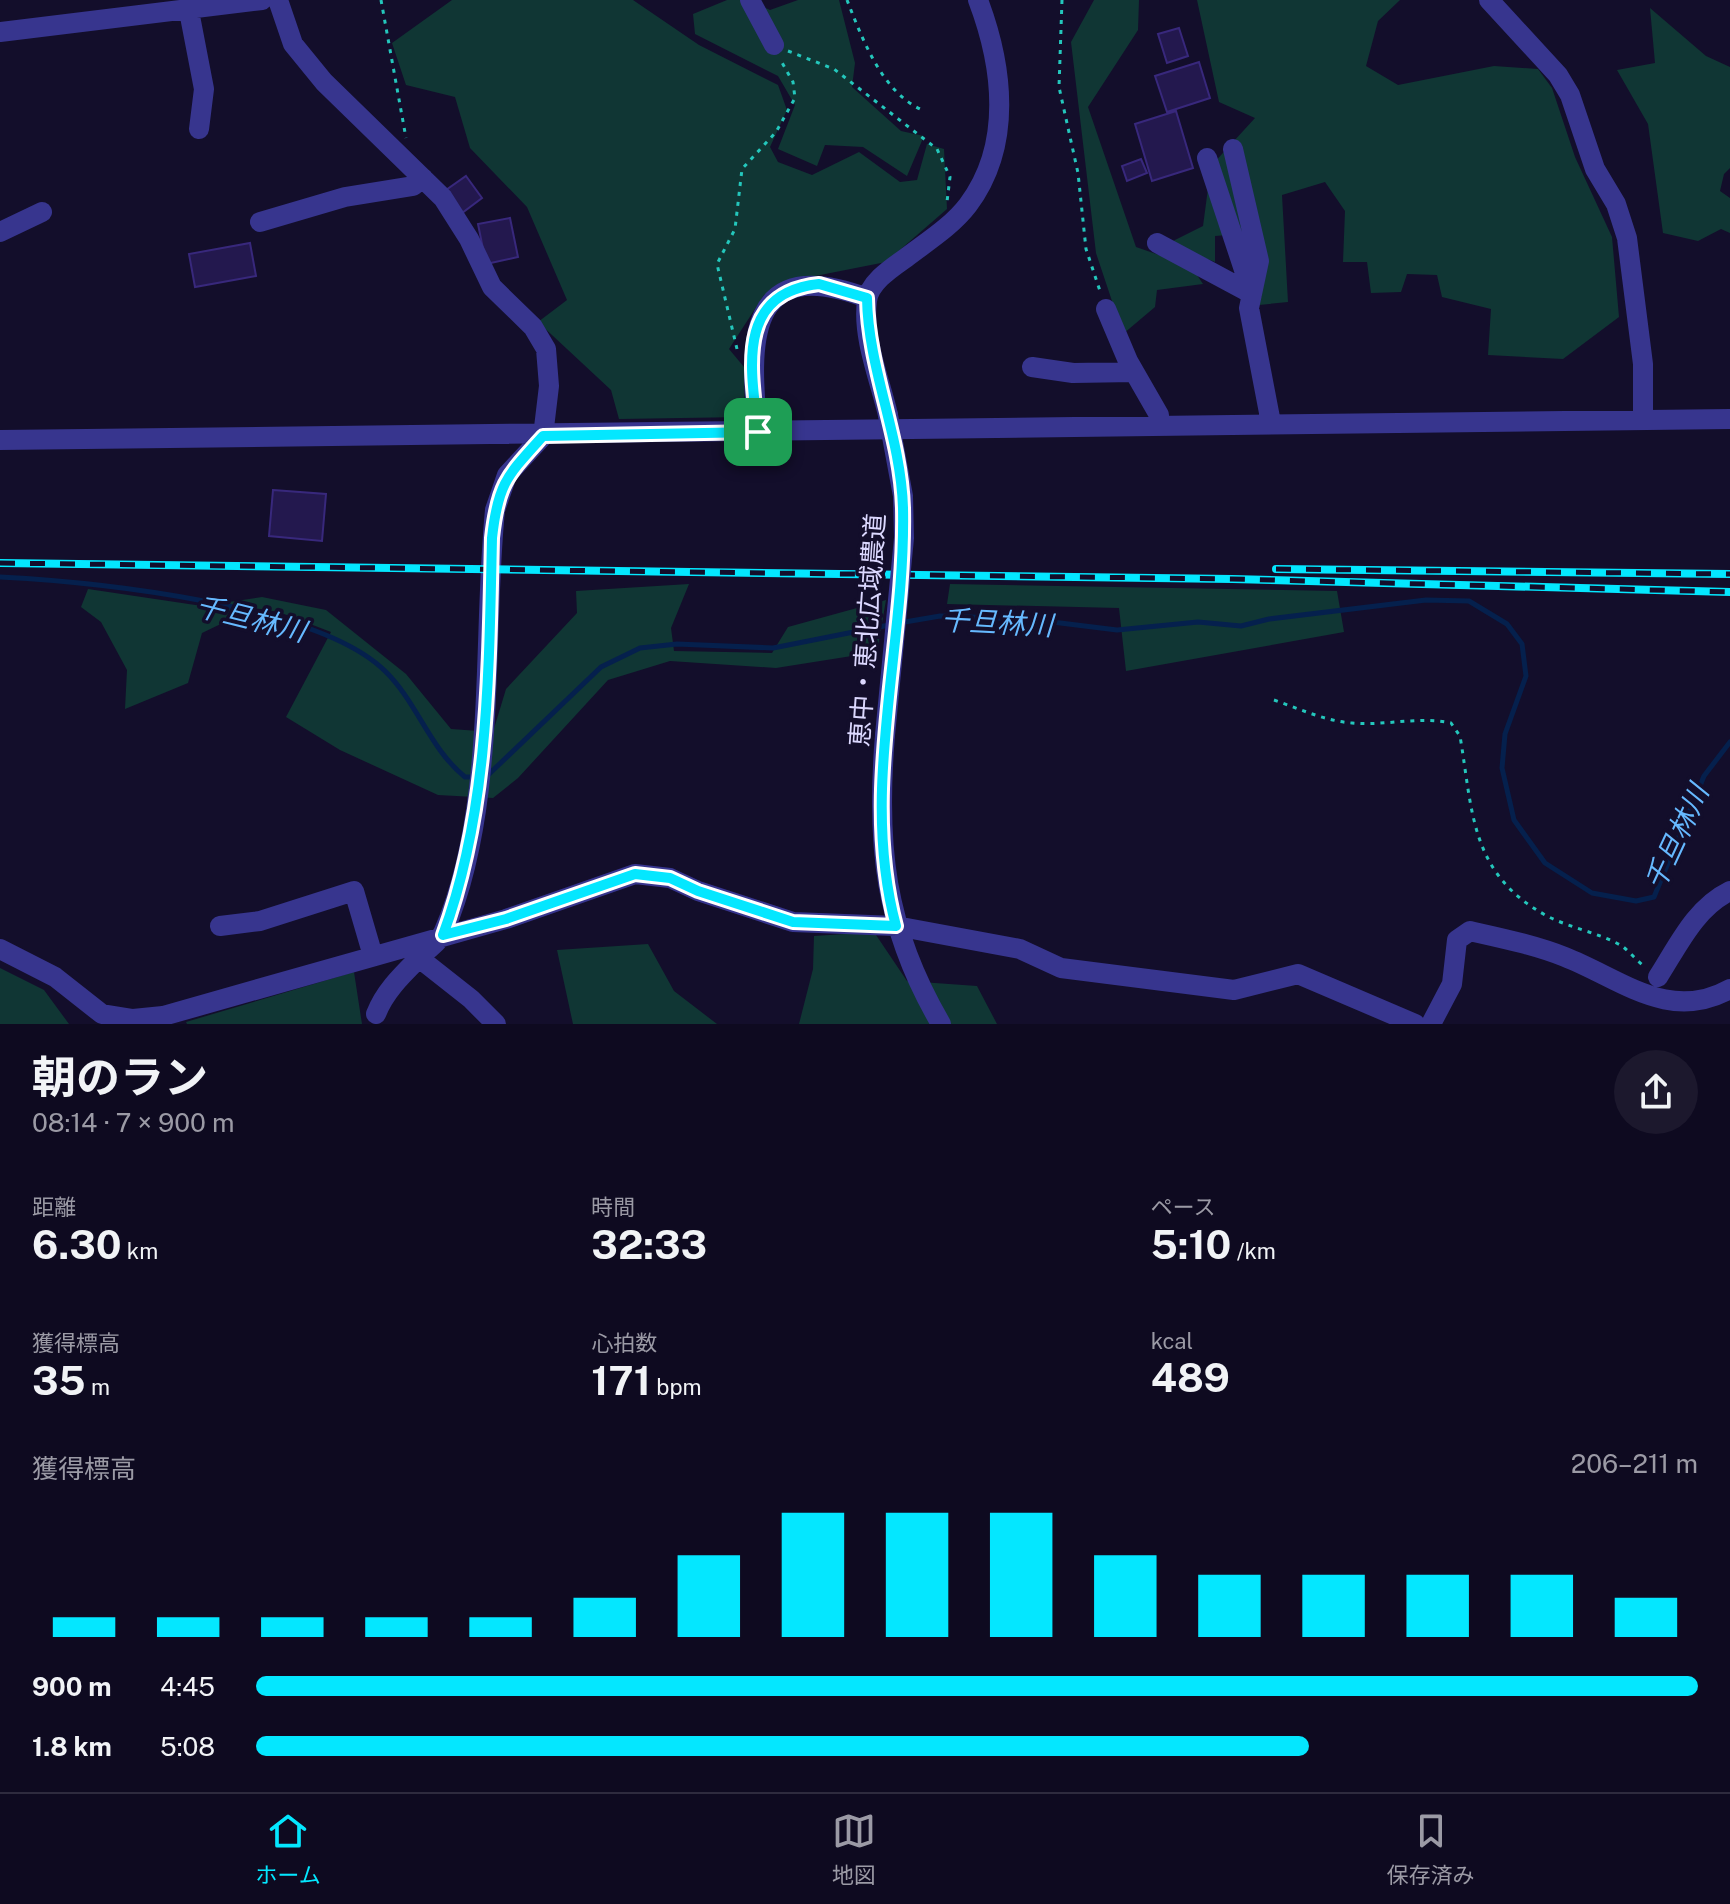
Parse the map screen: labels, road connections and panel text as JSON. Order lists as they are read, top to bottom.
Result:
{
  "streets": {
    "street": ["恵中・恵北広域農道"]
  },
  "water": ["千旦林川"],
  "page": {
    "heading": ["朝のラン", "08:14 · 7 × 900 m"],
    "stats": [
      ["距離", "6.30 km"],
      ["時間", "32:33"],
      ["ペース", "5:10 /km"],
      ["獲得標高", "35 m"],
      ["心拍数", "171 bpm"],
      ["kcal", "489"]
    ],
    "chart": ["獲得標高", "206–211 m"],
    "list": [
      {
        "name": "900 m",
        "note": "4:45"
      },
      {
        "name": "1.8 km",
        "note": "5:08"
      }
    ],
    "tabs": ["ホーム", "地図", "保存済み"]
  }
}
